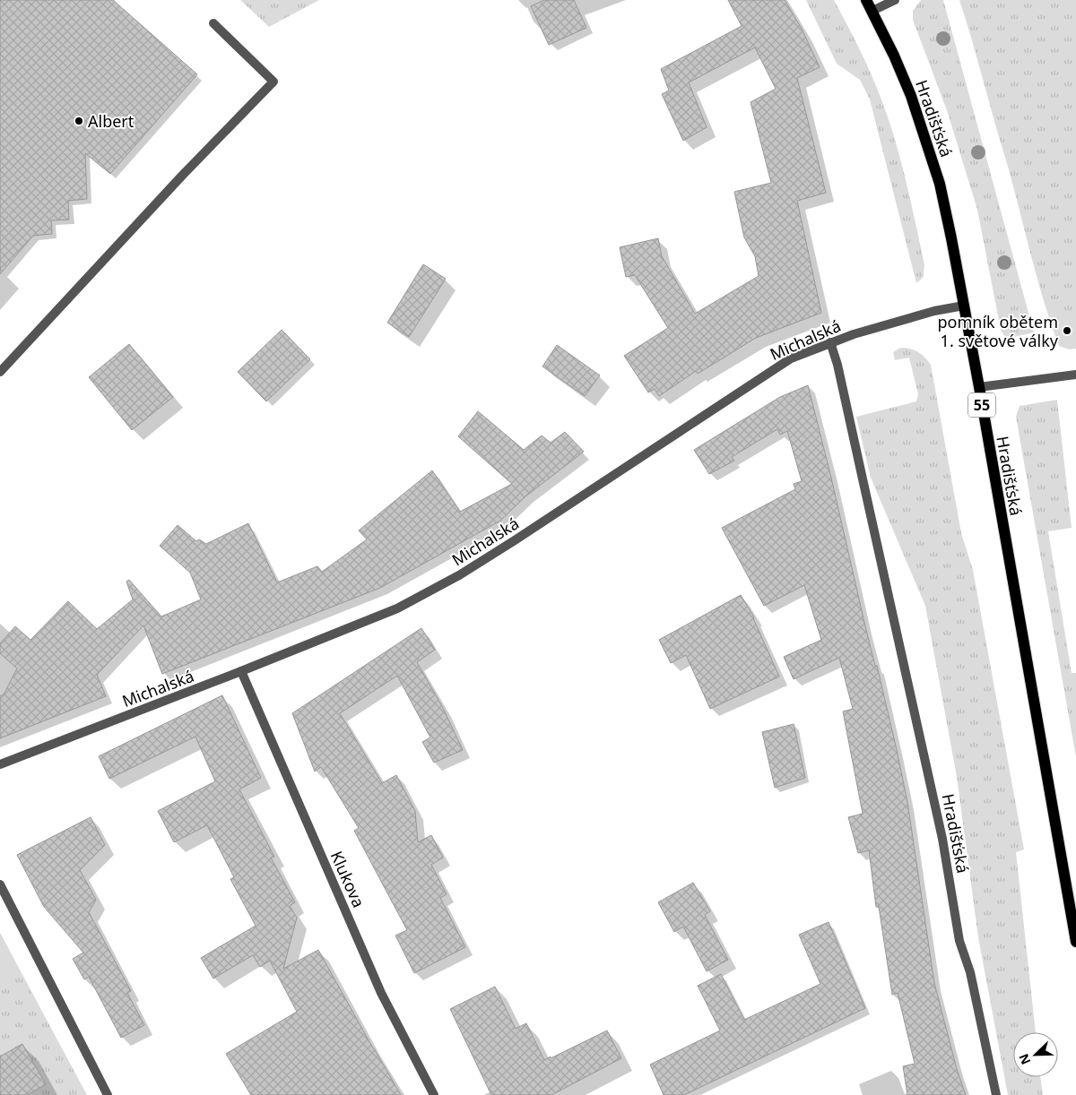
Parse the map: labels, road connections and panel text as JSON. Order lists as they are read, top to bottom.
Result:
{
  "streets": {
    "main road": ["Hradišťská", "55"],
    "street": ["Michalská", "Klukova"]
  },
  "crossings": [
    ["Hradišťská", "Michalská"],
    ["Michalská", "Klukova"]
  ],
  "places": ["Albert", "pomník obětem 1. světové války"],
  "north": "bottom left"
}
